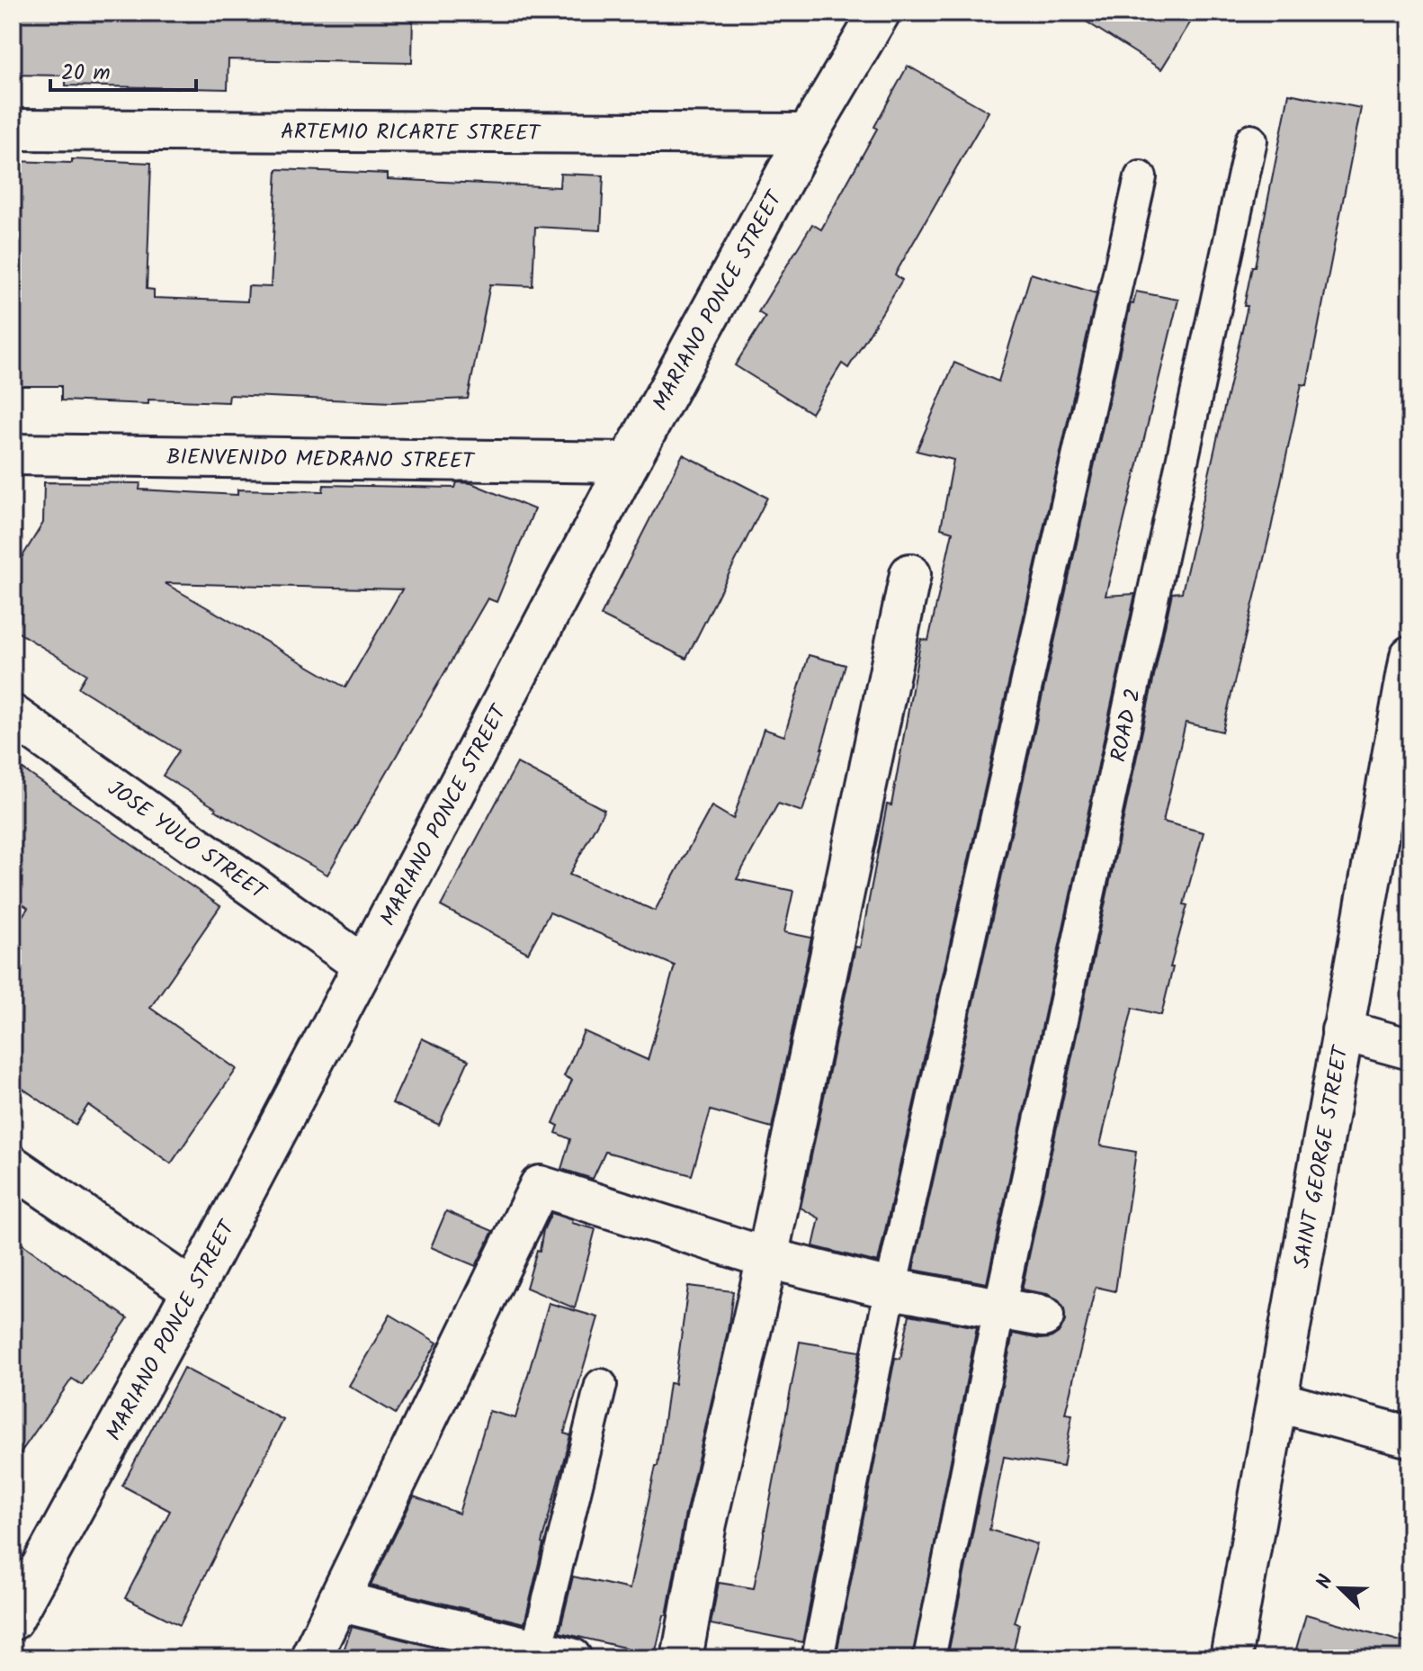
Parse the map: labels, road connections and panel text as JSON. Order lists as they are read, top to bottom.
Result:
{
  "streets": {
    "street": [
      "ARTEMIO RICARTE STREET",
      "MARIANO PONCE STREET",
      "BIENVENIDO MEDRANO STREET",
      "ROAD 2",
      "JOSE YULO STREET",
      "SAINT GEORGE STREET"
    ]
  },
  "crossings": [
    ["ARTEMIO RICARTE STREET", "MARIANO PONCE STREET"],
    ["MARIANO PONCE STREET", "BIENVENIDO MEDRANO STREET"],
    ["MARIANO PONCE STREET", "JOSE YULO STREET"]
  ],
  "scale_bar": "20 m",
  "north": "top left"
}
